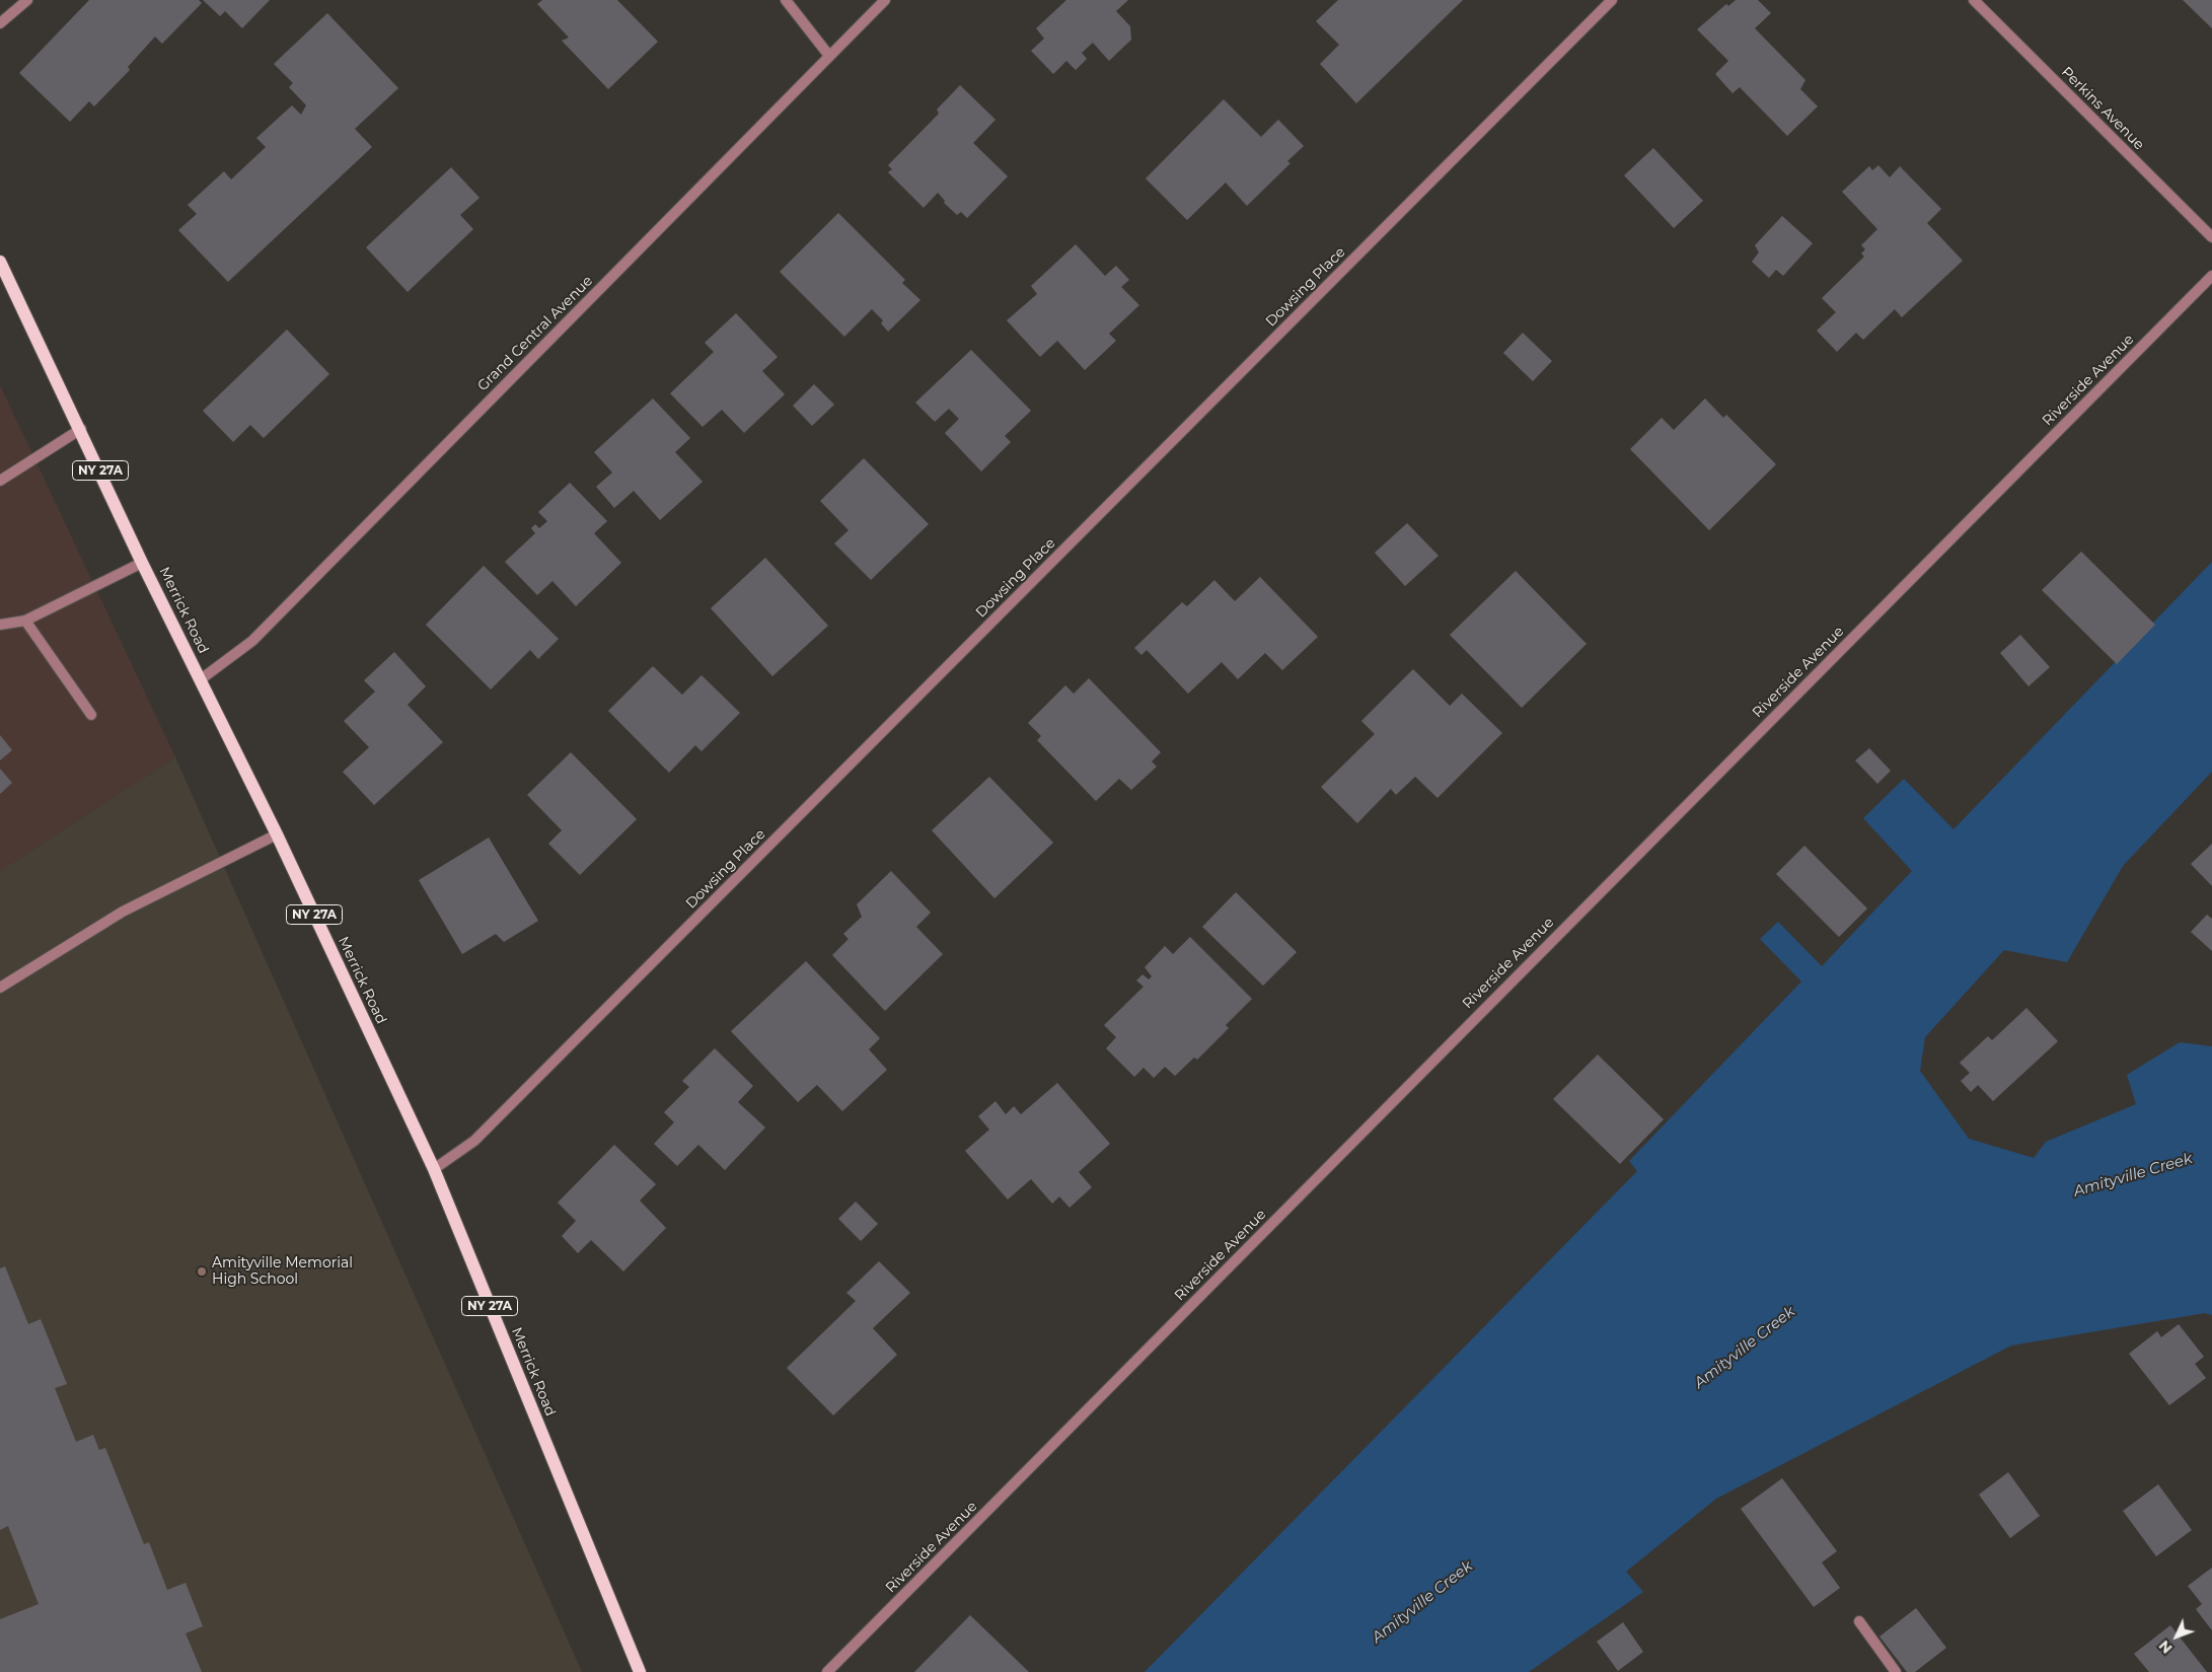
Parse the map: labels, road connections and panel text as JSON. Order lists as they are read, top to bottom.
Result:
{
  "streets": {
    "main road": ["NY 27A", "Merrick Road"],
    "street": [
      "Perkins Avenue",
      "Dowsing Place",
      "Grand Central Avenue",
      "Riverside Avenue"
    ]
  },
  "crossings": [
    ["Dowsing Place", "Merrick Road"],
    ["Grand Central Avenue", "Merrick Road"]
  ],
  "water": ["Amityville Creek"],
  "places": ["Amityville Memorial High School"],
  "north": "bottom left"
}
